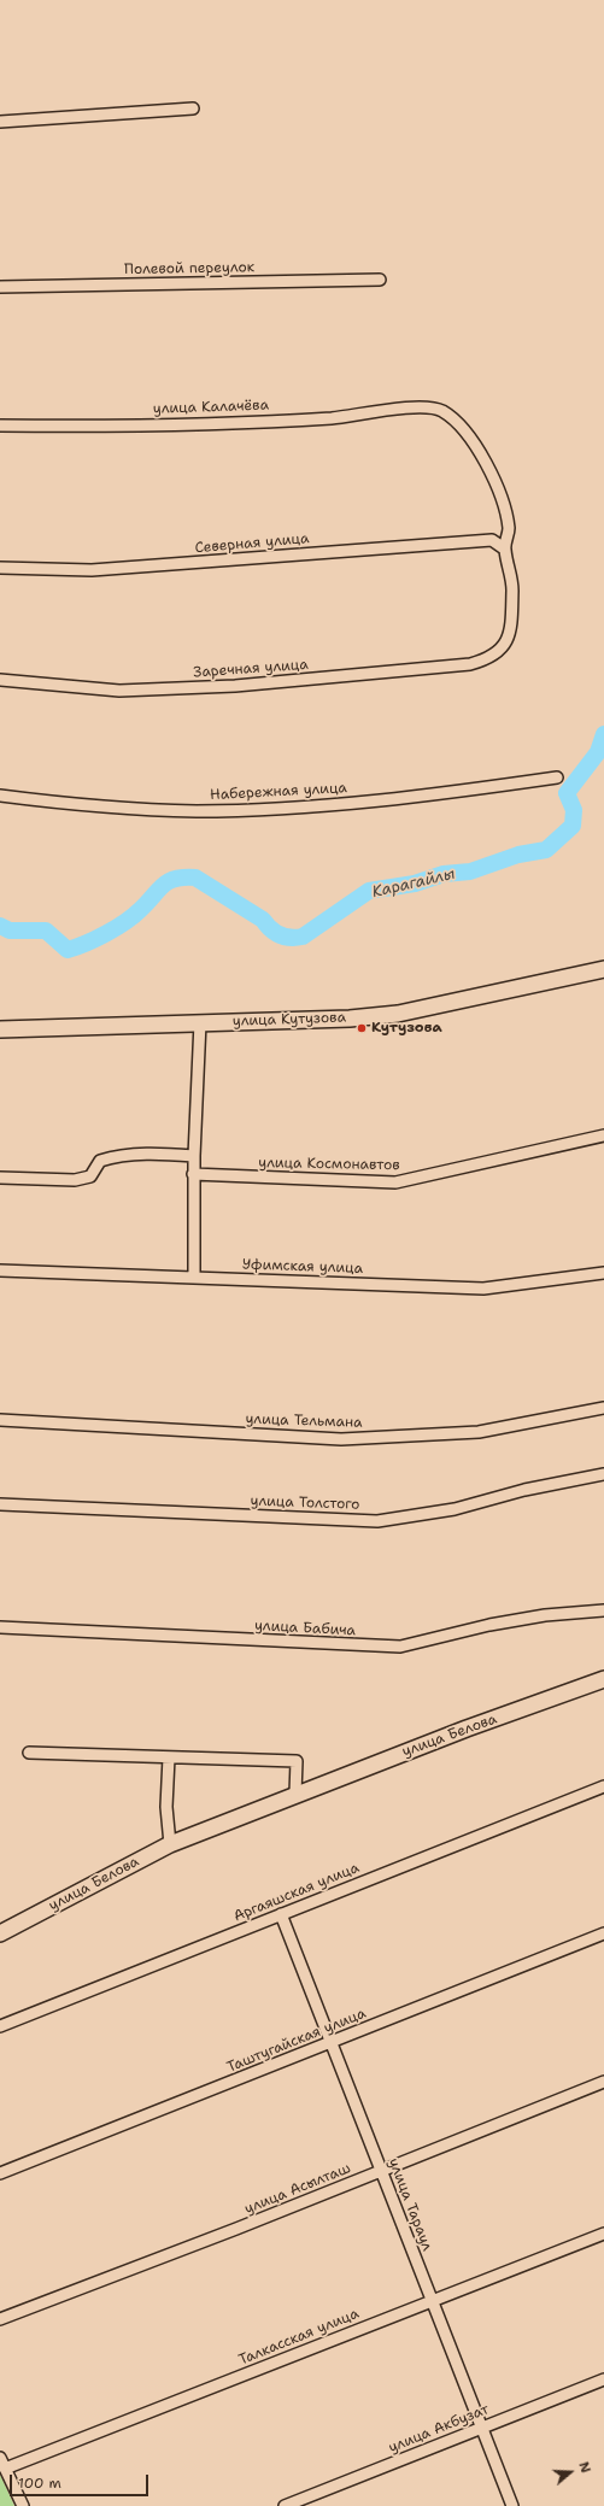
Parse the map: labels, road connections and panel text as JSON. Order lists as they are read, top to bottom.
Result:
{
  "streets": {
    "main road": ["улица Кутузова", "улица Белова"],
    "street": [
      "Полевой переулок",
      "улица Калачёва",
      "Северная улица",
      "Заречная улица",
      "Набережная улица",
      "улица Космонавтов",
      "Уфимская улица",
      "улица Тельмана",
      "улица Толстого",
      "улица Бабича",
      "Аргаяшская улица",
      "Таштугайская улица",
      "улица Асылташ",
      "улица Тараул",
      "Талкасская улица",
      "улица Акбузат"
    ]
  },
  "crossings": [
    ["улица Калачёва", "Северная улица"],
    ["улица Калачёва", "Заречная улица"],
    ["Северная улица", "Заречная улица"],
    ["Аргаяшская улица", "улица Тараул"],
    ["Таштугайская улица", "улица Тараул"],
    ["улица Асылташ", "улица Тараул"],
    ["улица Тараул", "Талкасская улица"],
    ["улица Тараул", "улица Акбузат"]
  ],
  "water": ["Карагайлы"],
  "places": ["Кутузова"],
  "scale_bar": "100 m",
  "north": "right"
}
